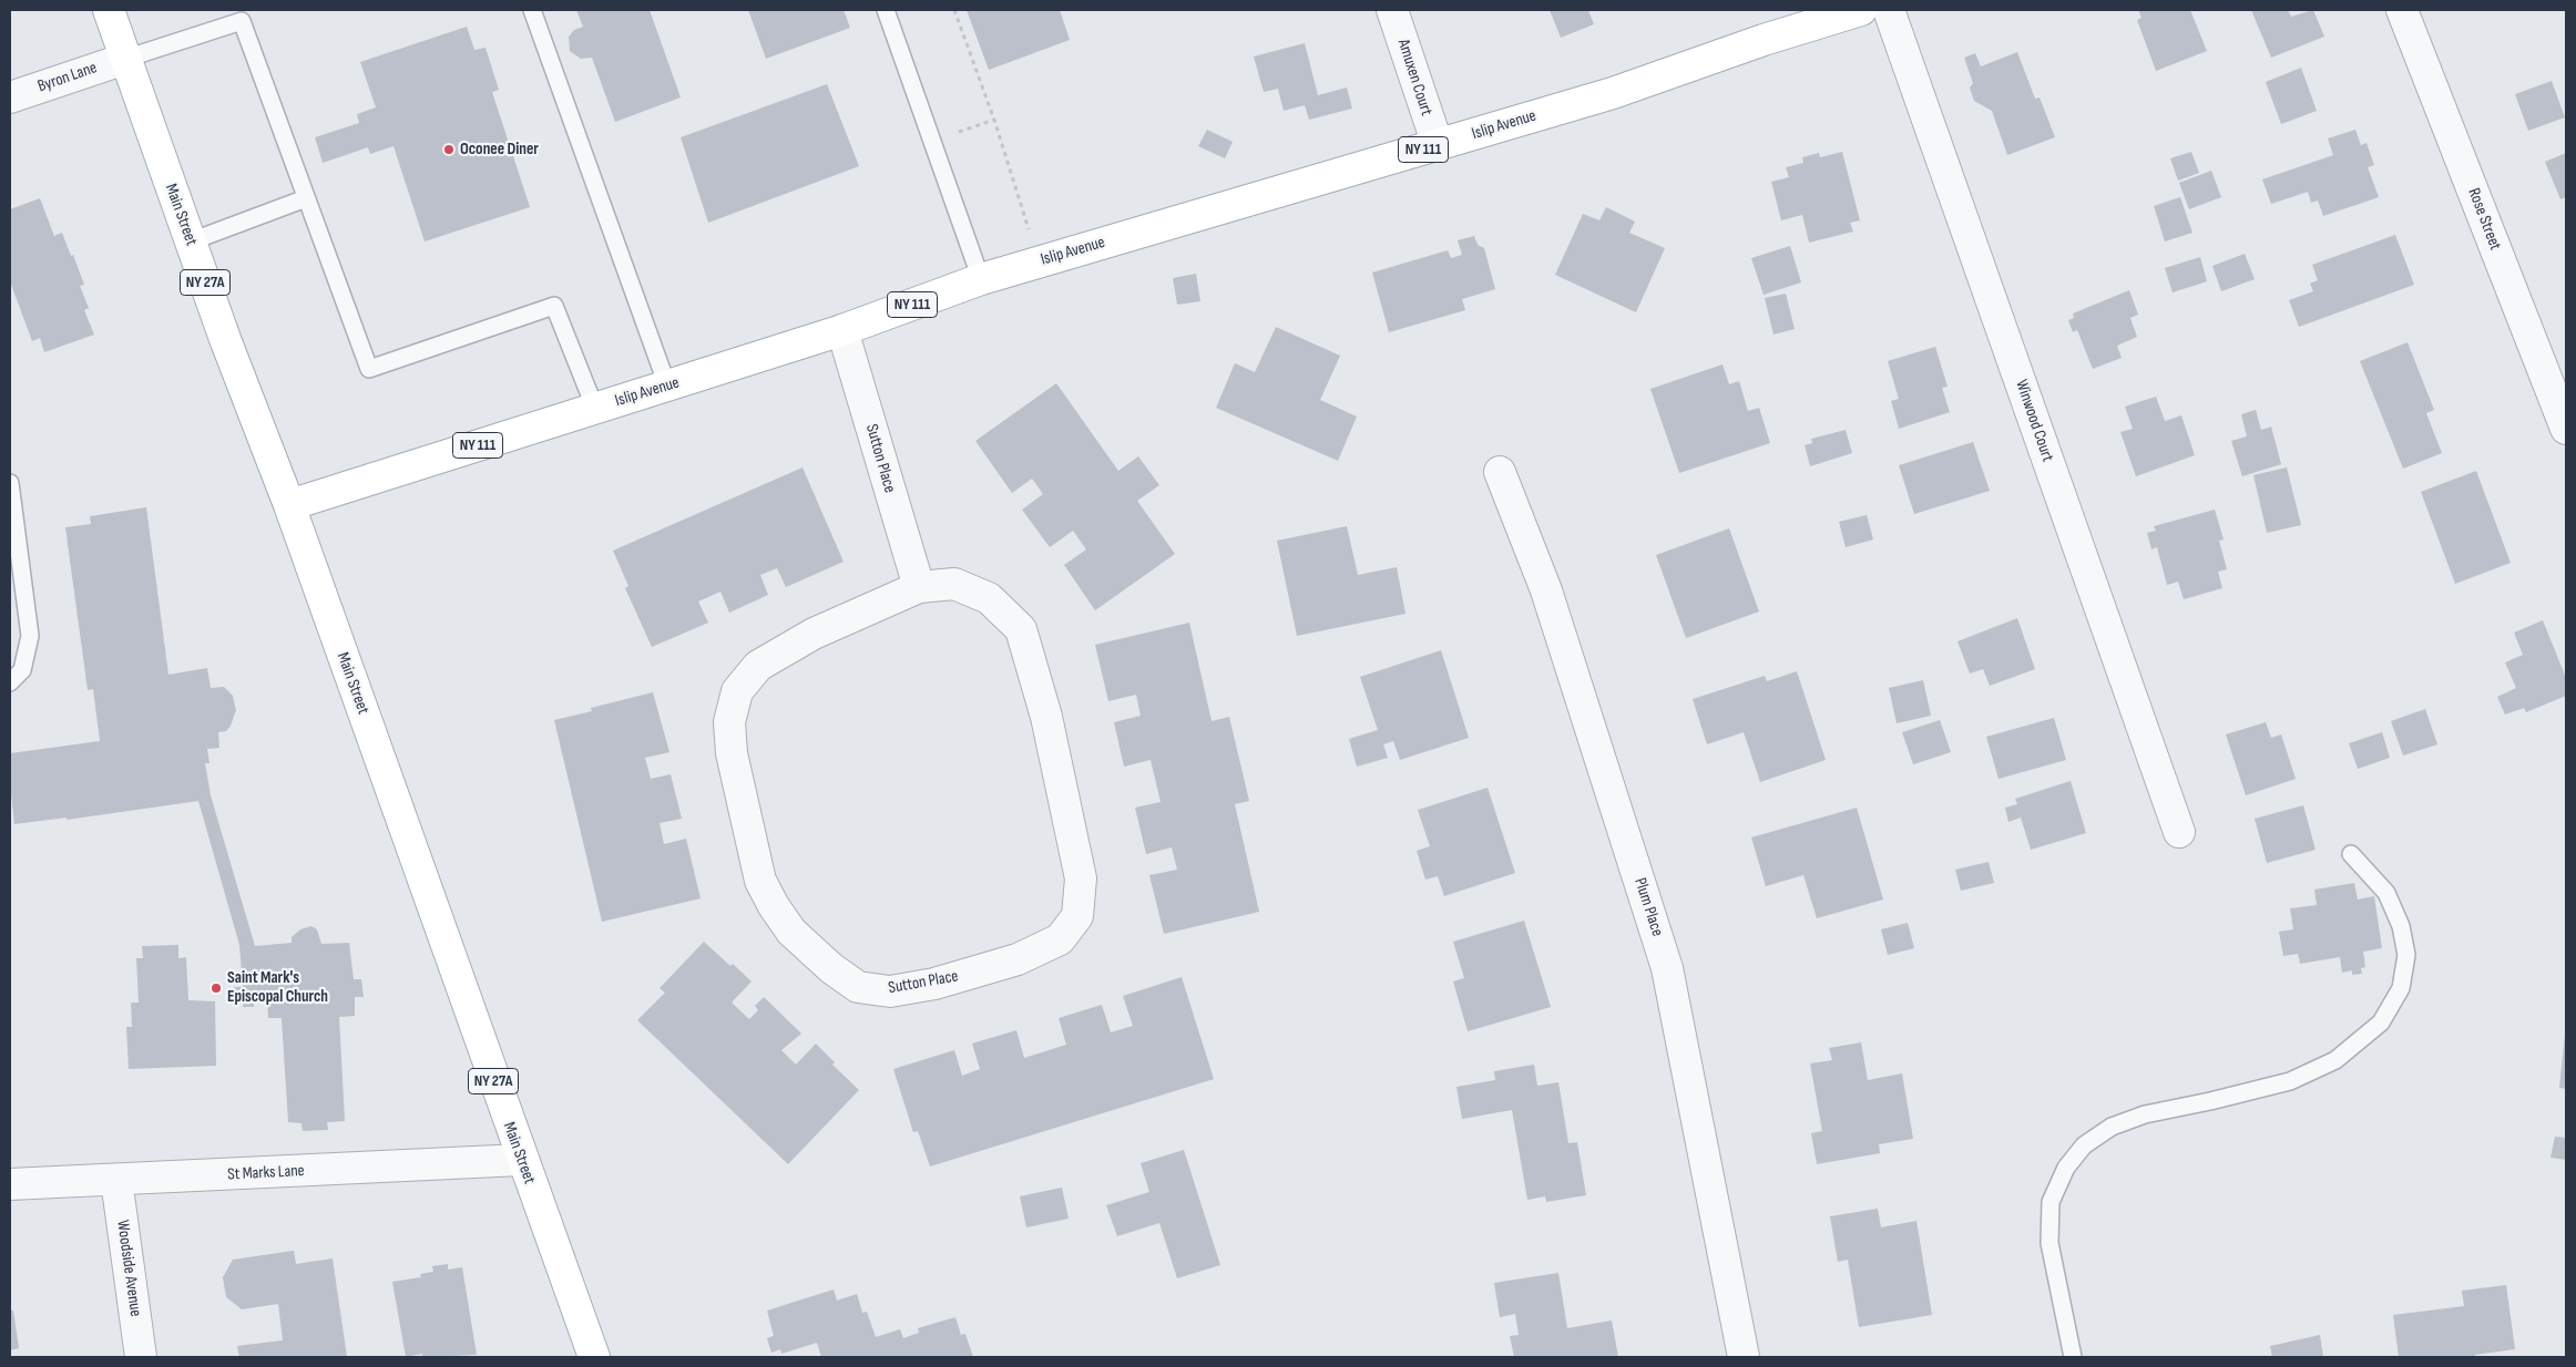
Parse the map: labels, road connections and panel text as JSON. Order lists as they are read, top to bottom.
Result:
{
  "streets": {
    "main road": [
      "Islip Avenue",
      "NY 111",
      "Main Street",
      "NY 27A"
    ],
    "street": [
      "Byron Lane",
      "Amuxen Court",
      "Rose Street",
      "Winwood Court",
      "Sutton Place",
      "Plum Place",
      "St Marks Lane",
      "Woodside Avenue"
    ]
  },
  "crossings": [
    ["Byron Lane", "Main Street"],
    ["Amuxen Court", "Islip Avenue"],
    ["Islip Avenue", "Main Street"],
    ["Islip Avenue", "Sutton Place"],
    ["Main Street", "St Marks Lane"],
    ["St Marks Lane", "Woodside Avenue"]
  ],
  "places": ["Oconee Diner", "Saint Mark's Episcopal Church"]
}
